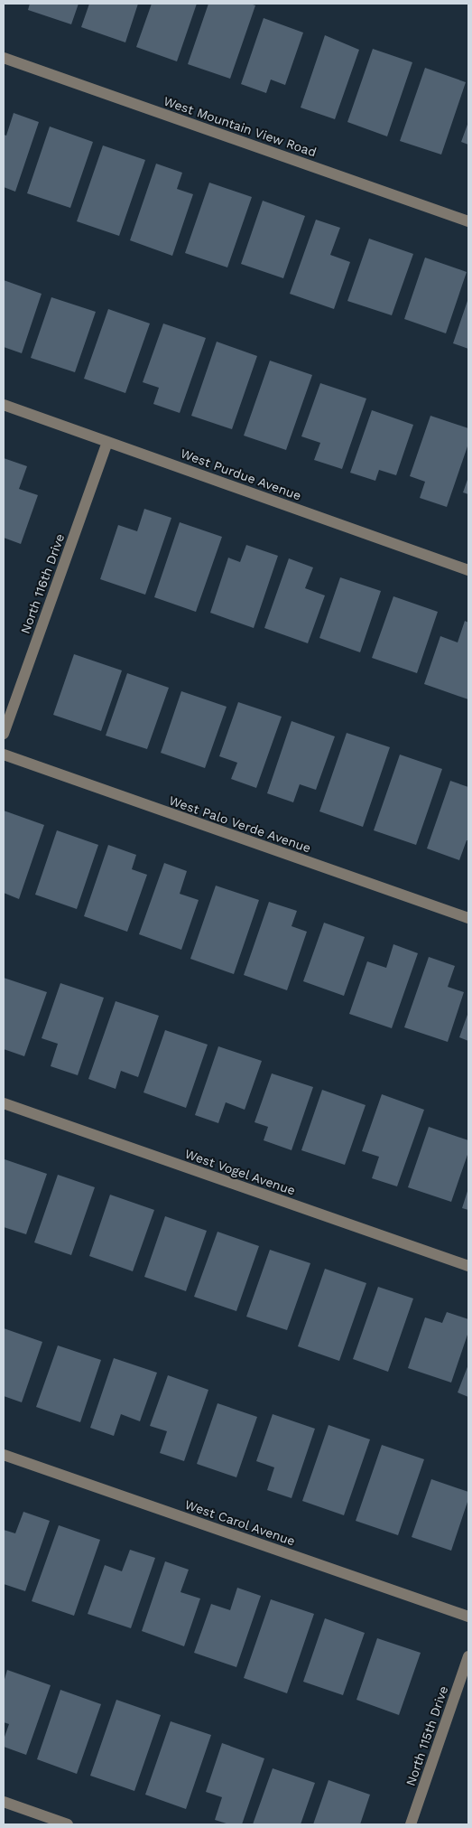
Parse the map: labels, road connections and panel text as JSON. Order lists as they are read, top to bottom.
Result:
{
  "streets": {
    "street": [
      "West Mountain View Road",
      "West Purdue Avenue",
      "North 116th Drive",
      "West Palo Verde Avenue",
      "West Vogel Avenue",
      "West Carol Avenue",
      "North 115th Drive"
    ]
  },
  "crossings": [
    ["West Purdue Avenue", "North 116th Drive"]
  ]
}
